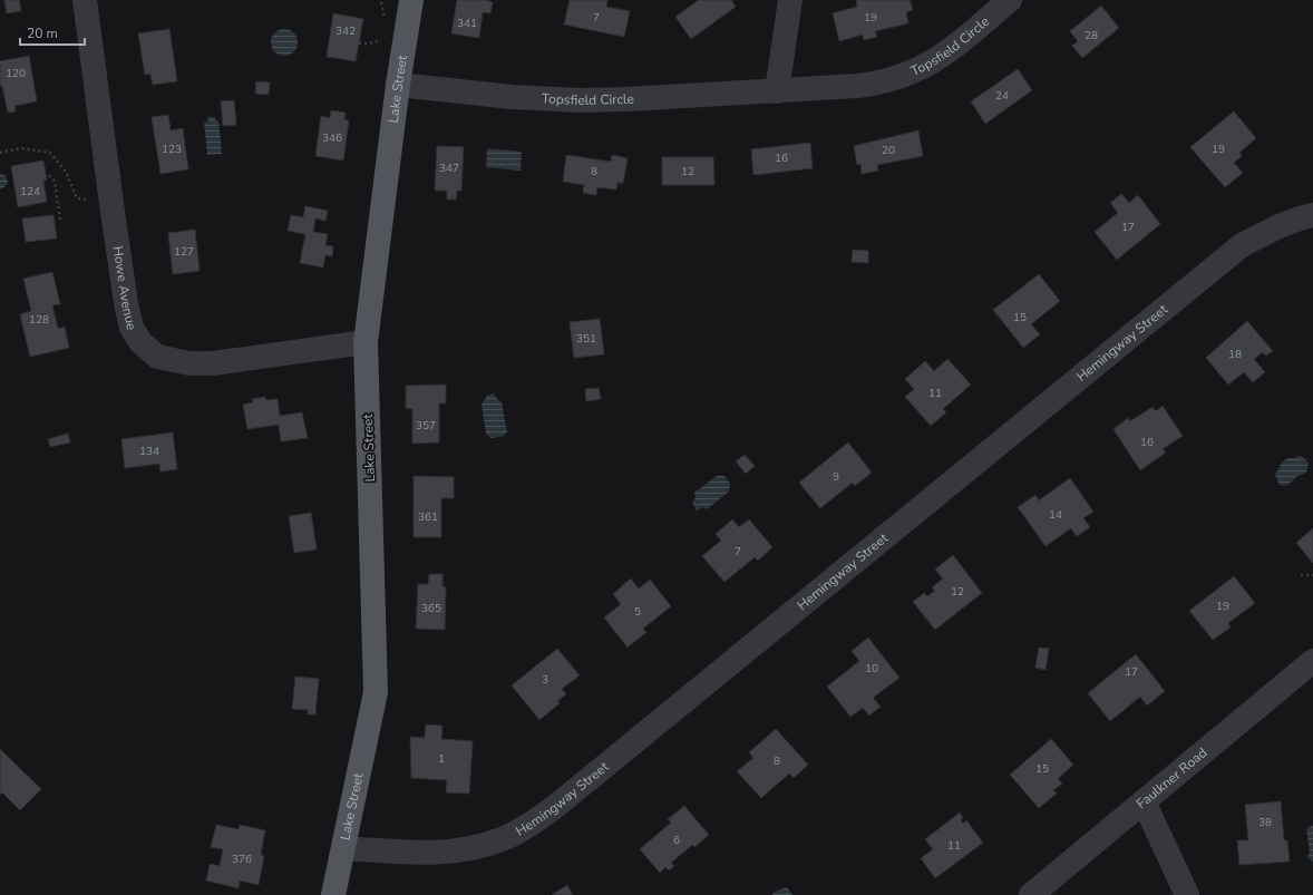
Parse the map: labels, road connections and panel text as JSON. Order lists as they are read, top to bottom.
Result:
{
  "streets": {
    "main road": ["Lake Street"],
    "street": [
      "Topsfield Circle",
      "Howe Avenue",
      "Hemingway Street",
      "Faulkner Road"
    ]
  },
  "crossings": [
    ["Topsfield Circle", "Lake Street"],
    ["Lake Street", "Howe Avenue"],
    ["Lake Street", "Hemingway Street"]
  ],
  "house_numbers": [
    "7",
    "19",
    "341",
    "342",
    "28",
    "120",
    "24",
    "346",
    "123",
    "19",
    "20",
    "16",
    "347",
    "8",
    "12",
    "124",
    "17",
    "127",
    "15",
    "128",
    "351",
    "18",
    "11",
    "357",
    "16",
    "134",
    "9",
    "14",
    "361",
    "7",
    "12",
    "19",
    "365",
    "5",
    "10",
    "17",
    "3",
    "1",
    "8",
    "15",
    "38",
    "6",
    "11",
    "376"
  ],
  "scale_bar": "20 m"
}
